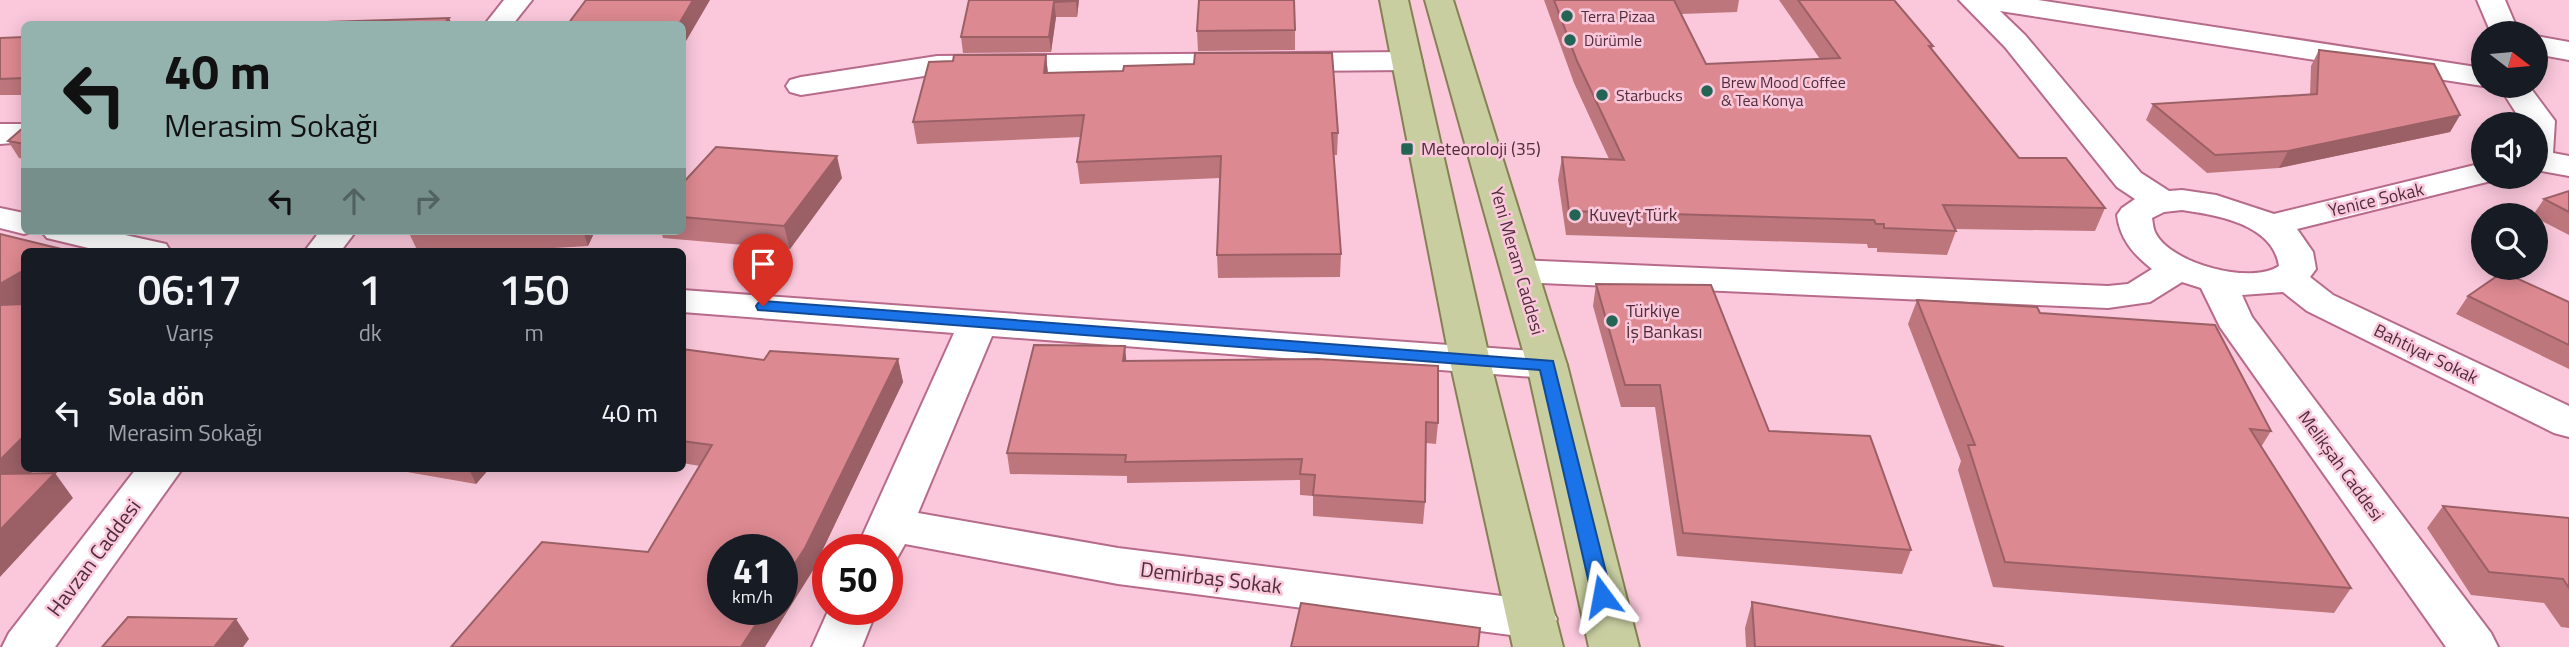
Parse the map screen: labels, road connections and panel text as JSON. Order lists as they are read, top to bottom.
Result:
{
  "streets": {
    "main road": ["Yeni Meram Caddesi"],
    "street": [
      "Yenice Sokak",
      "Bahtiyar Sokak",
      "Melikşah Caddesi",
      "Havzan Caddesi",
      "Demirbaş Sokak"
    ]
  },
  "places": {
    "other": [
      "Terra Pizaa",
      "Dürümle",
      "Brew Mood Coffee & Tea Konya",
      "Starbucks",
      "Kuveyt Türk",
      "Türkiye İş Bankası"
    ],
    "transit": ["Meteoroloji (35)"]
  },
  "north": "right",
  "page": {
    "turn": ["40 m", "Merasim Sokağı"],
    "eta": [
      "06:17",
      "Varış",
      "1",
      "dk",
      "150",
      "m"
    ],
    "list": [
      {
        "name": "Sola dön",
        "note": "Merasim Sokağı",
        "value": "40 m"
      }
    ],
    "speed": "41 km/h",
    "limit": "50"
  }
}
